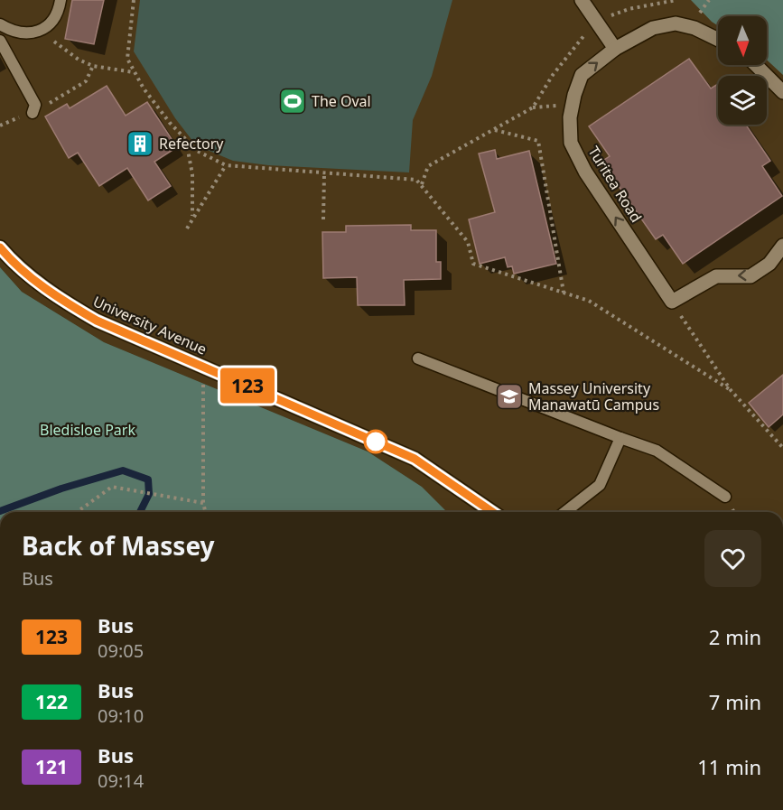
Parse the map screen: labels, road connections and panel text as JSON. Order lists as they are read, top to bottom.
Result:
{
  "streets": {
    "street": ["Turitea Road", "University Avenue"]
  },
  "one_way": ["Turitea Road"],
  "parks": ["Bledisloe Park"],
  "places": {
    "sports": ["The Oval"],
    "building": ["Refectory"],
    "school or university": ["Massey University Manawatū Campus"]
  },
  "lines": ["bus line 123"],
  "north": "bottom",
  "page": {
    "on_map": "123",
    "heading": ["Back of Massey", "Bus"],
    "list": [
      {
        "mark": "123",
        "name": "Bus",
        "note": "09:05",
        "value": "2 min"
      },
      {
        "mark": "122",
        "name": "Bus",
        "note": "09:10",
        "value": "7 min"
      },
      {
        "mark": "121",
        "name": "Bus",
        "note": "09:14",
        "value": "11 min"
      }
    ]
  }
}
